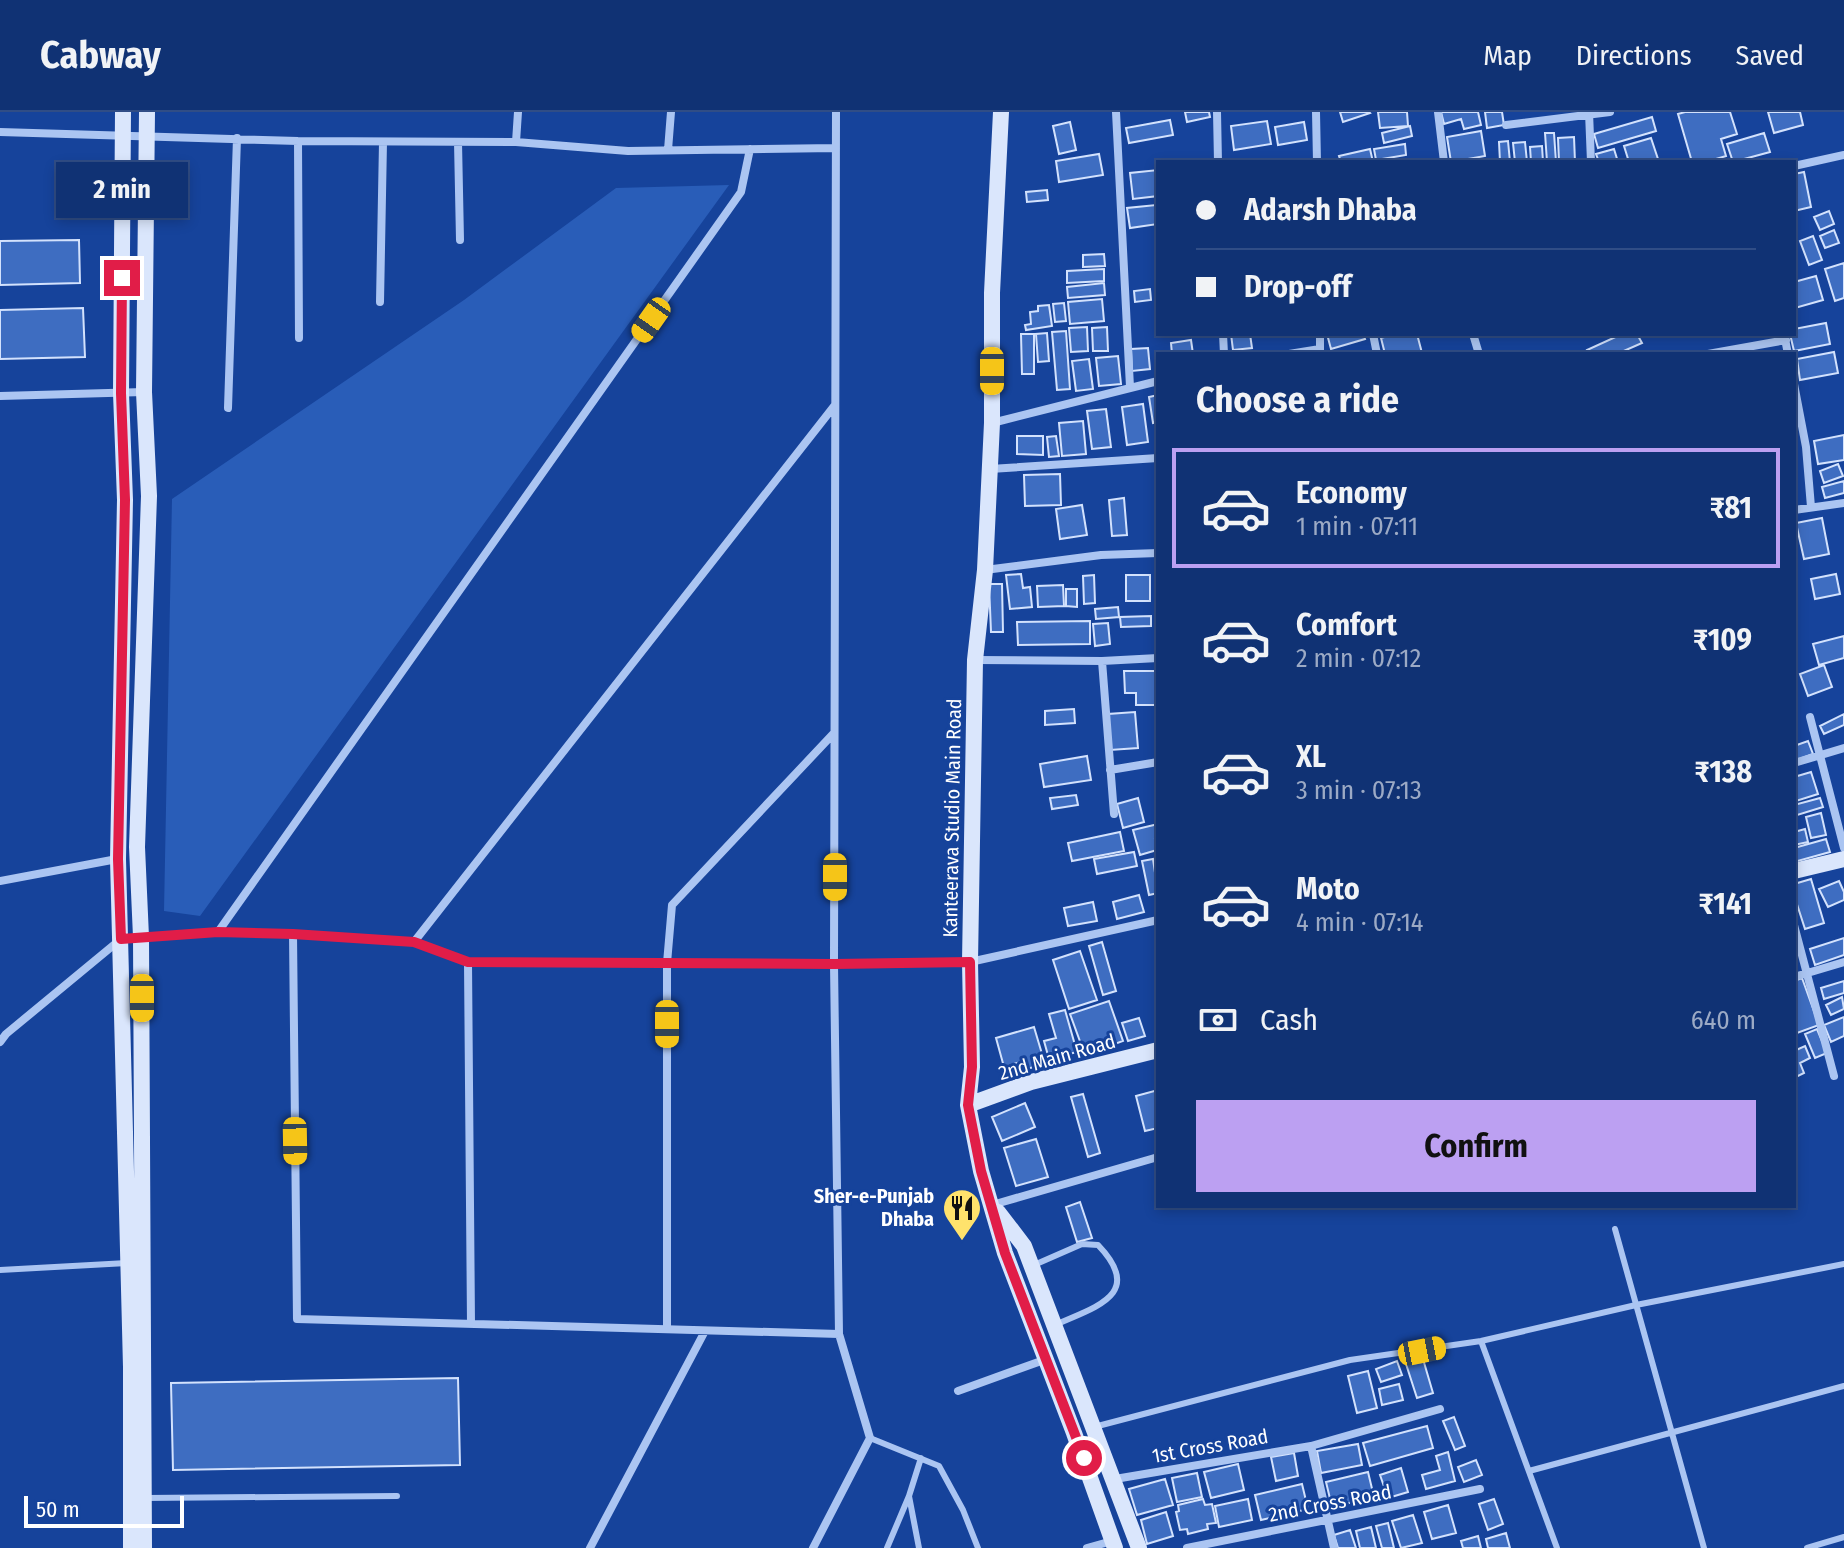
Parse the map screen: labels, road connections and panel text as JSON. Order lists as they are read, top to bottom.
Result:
{
  "streets": {
    "street": [
      "Kanteerava Studio Main Road",
      "2nd Main Road",
      "1st Cross Road",
      "2nd Cross Road"
    ]
  },
  "crossings": [
    ["Kanteerava Studio Main Road", "2nd Main Road"]
  ],
  "places": {
    "restaurant": ["Sher-e-Punjab Dhaba"]
  },
  "scale_bar": "50 m",
  "page": {
    "header": "Cabway",
    "nav": ["Map", "Directions", "Saved"],
    "banner": ["Adarsh Dhaba", "Drop-off"],
    "bubble": "2 min",
    "heading": "Choose a ride",
    "list": [
      {
        "name": "Economy",
        "note": "1 min · 07:11",
        "value": "₹81"
      },
      {
        "name": "Comfort",
        "note": "2 min · 07:12",
        "value": "₹109"
      },
      {
        "name": "XL",
        "note": "3 min · 07:13",
        "value": "₹138"
      },
      {
        "name": "Moto",
        "note": "4 min · 07:14",
        "value": "₹141"
      }
    ],
    "pay": ["Cash", "640 m"],
    "buttons": "Confirm",
    "scale": "50 m"
  }
}
